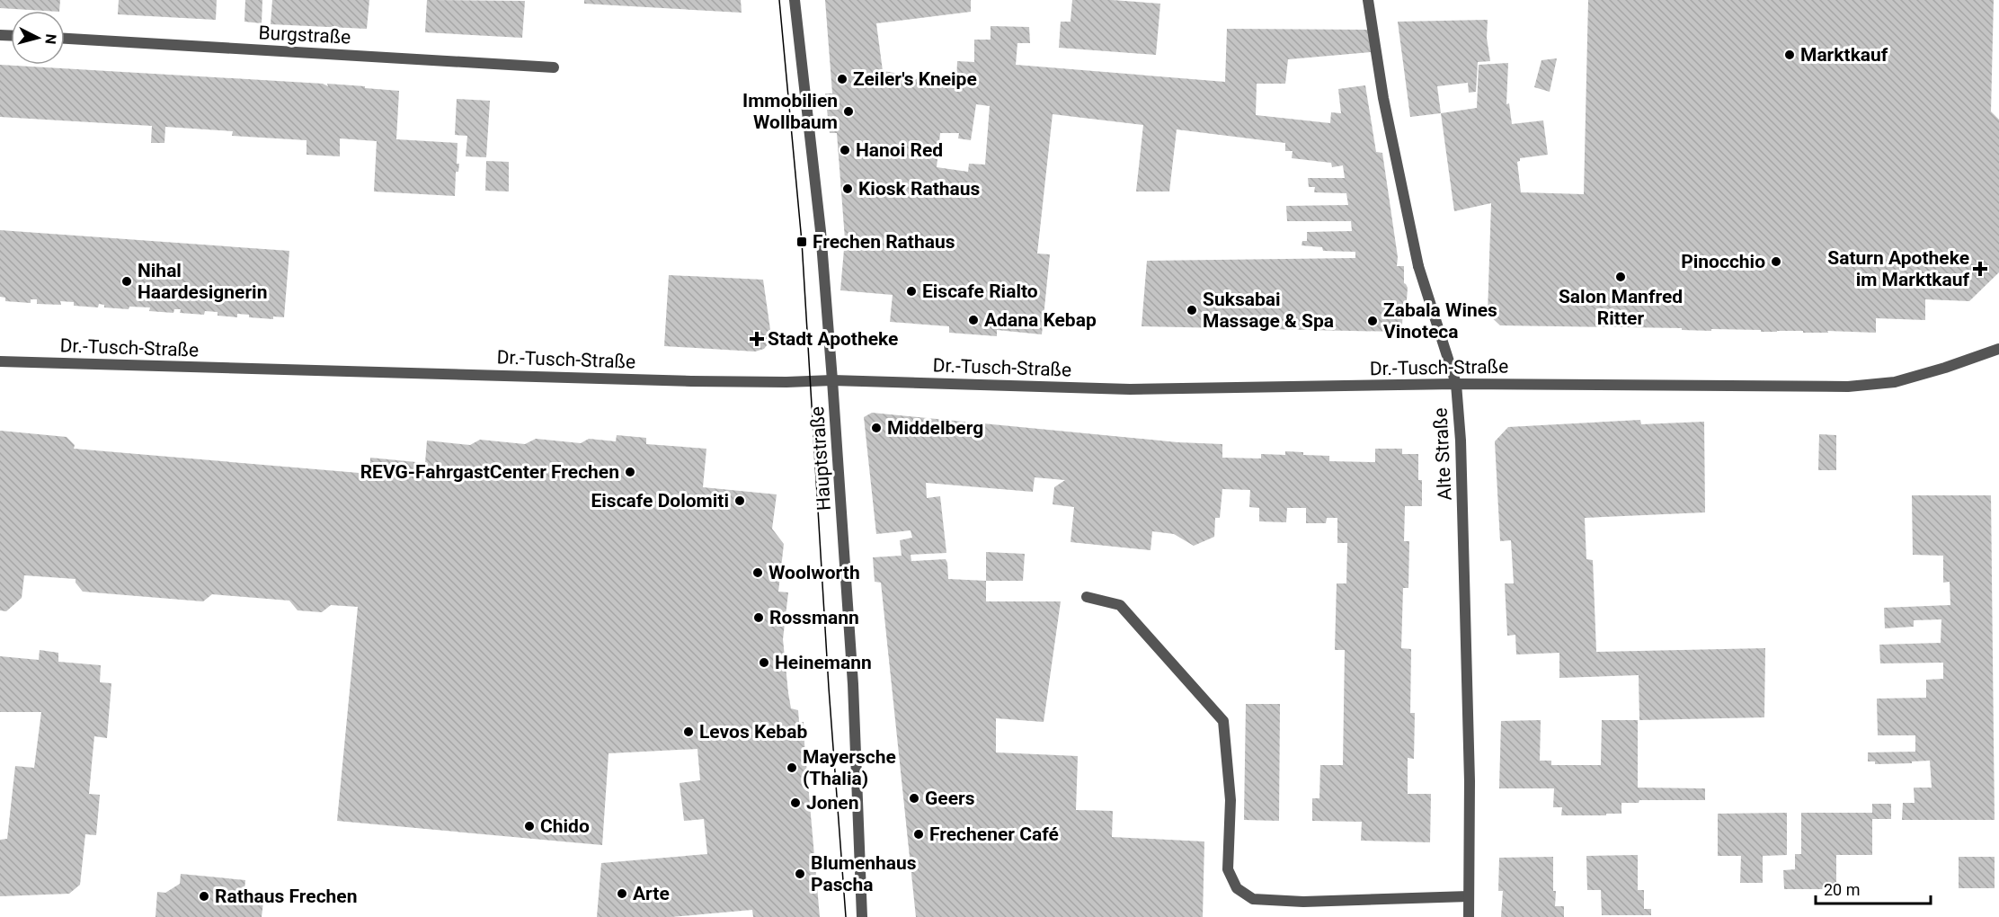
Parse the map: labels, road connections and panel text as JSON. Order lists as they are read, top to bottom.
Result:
{
  "streets": {
    "street": [
      "Burgstraße",
      "Dr.-Tusch-Straße",
      "Alte Straße",
      "Hauptstraße"
    ]
  },
  "crossings": [
    ["Dr.-Tusch-Straße", "Alte Straße"],
    ["Dr.-Tusch-Straße", "Hauptstraße"]
  ],
  "places": {
    "other": [
      "Marktkauf",
      "Zeiler's Kneipe",
      "Immobilien Wollbaum",
      "Hanoi Red",
      "Kiosk Rathaus",
      "Pinocchio",
      "Salon Manfred Ritter",
      "Nihal Haardesignerin",
      "Eiscafe Rialto",
      "Suksabai Massage & Spa",
      "Adana Kebap",
      "Zabala Wines Vinoteca",
      "Middelberg",
      "REVG-FahrgastCenter Frechen",
      "Eiscafe Dolomiti",
      "Woolworth",
      "Rossmann",
      "Heinemann",
      "Levos Kebab",
      "Mayersche (Thalia)",
      "Geers",
      "Jonen",
      "Chido",
      "Frechener Café",
      "Blumenhaus Pascha",
      "Arte",
      "Rathaus Frechen"
    ],
    "transit": ["Frechen Rathaus"],
    "health": ["Saturn Apotheke im Marktkauf", "Stadt Apotheke"]
  },
  "scale_bar": "20 m",
  "north": "right"
}
